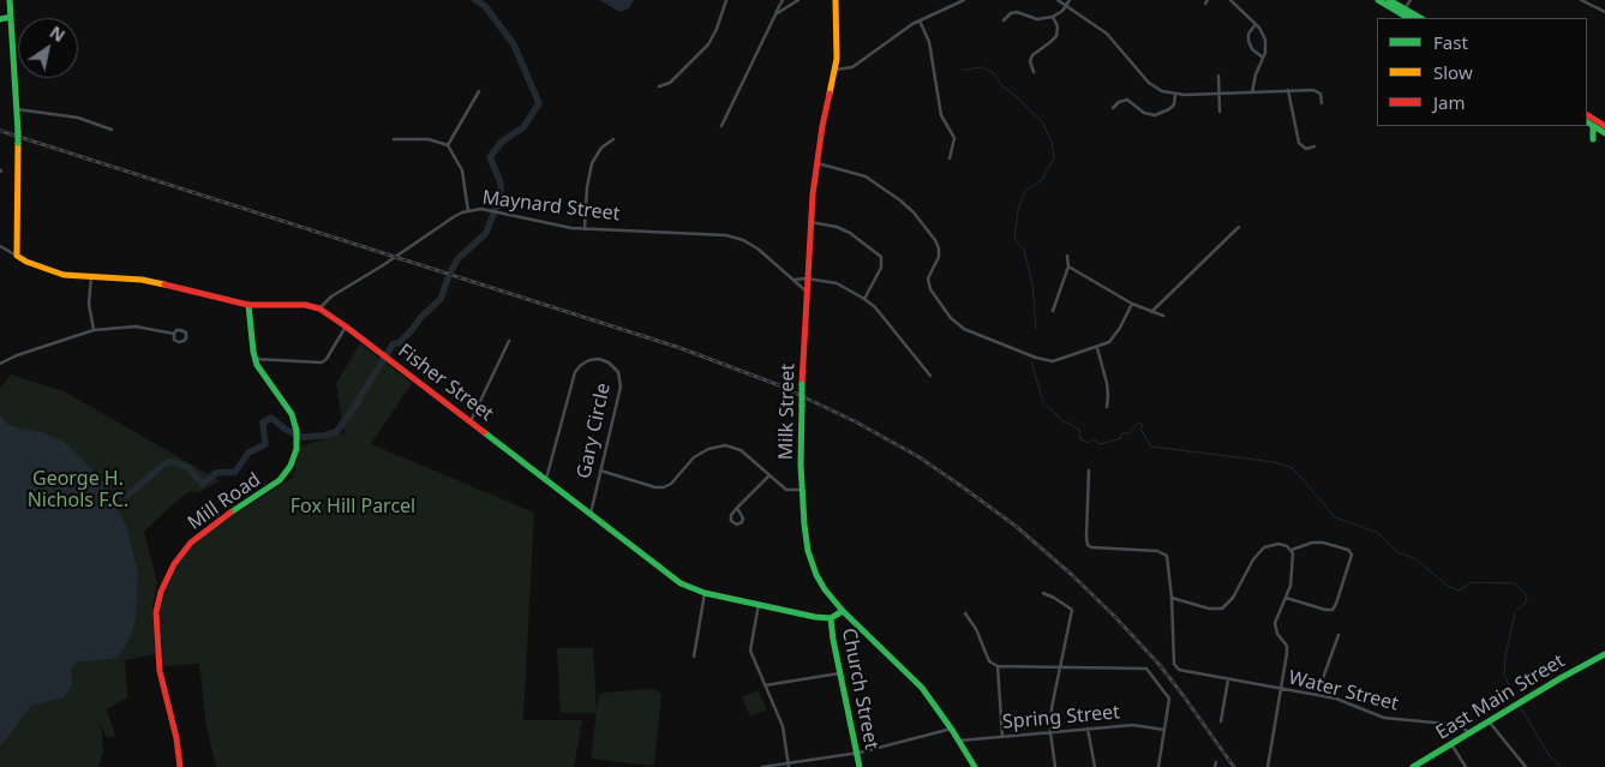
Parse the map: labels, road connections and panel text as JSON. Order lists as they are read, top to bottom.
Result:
{
  "streets": {
    "main road": [
      "Fisher Street",
      "Milk Street",
      "Mill Road",
      "Church Street",
      "East Main Street"
    ],
    "street": [
      "Maynard Street",
      "Gary Circle",
      "Water Street",
      "Spring Street"
    ]
  },
  "crossings": [
    ["Maynard Street", "Fisher Street"],
    ["Maynard Street", "Milk Street"],
    ["Fisher Street", "Gary Circle"],
    ["Fisher Street", "Mill Road"],
    ["Fisher Street", "Church Street"],
    ["Milk Street", "Spring Street"],
    ["Water Street", "East Main Street"]
  ],
  "parks": ["George H. Nichols F.C.", "Fox Hill Parcel"],
  "legend": ["Fast", "Slow", "Jam"],
  "north": "top right"
}
